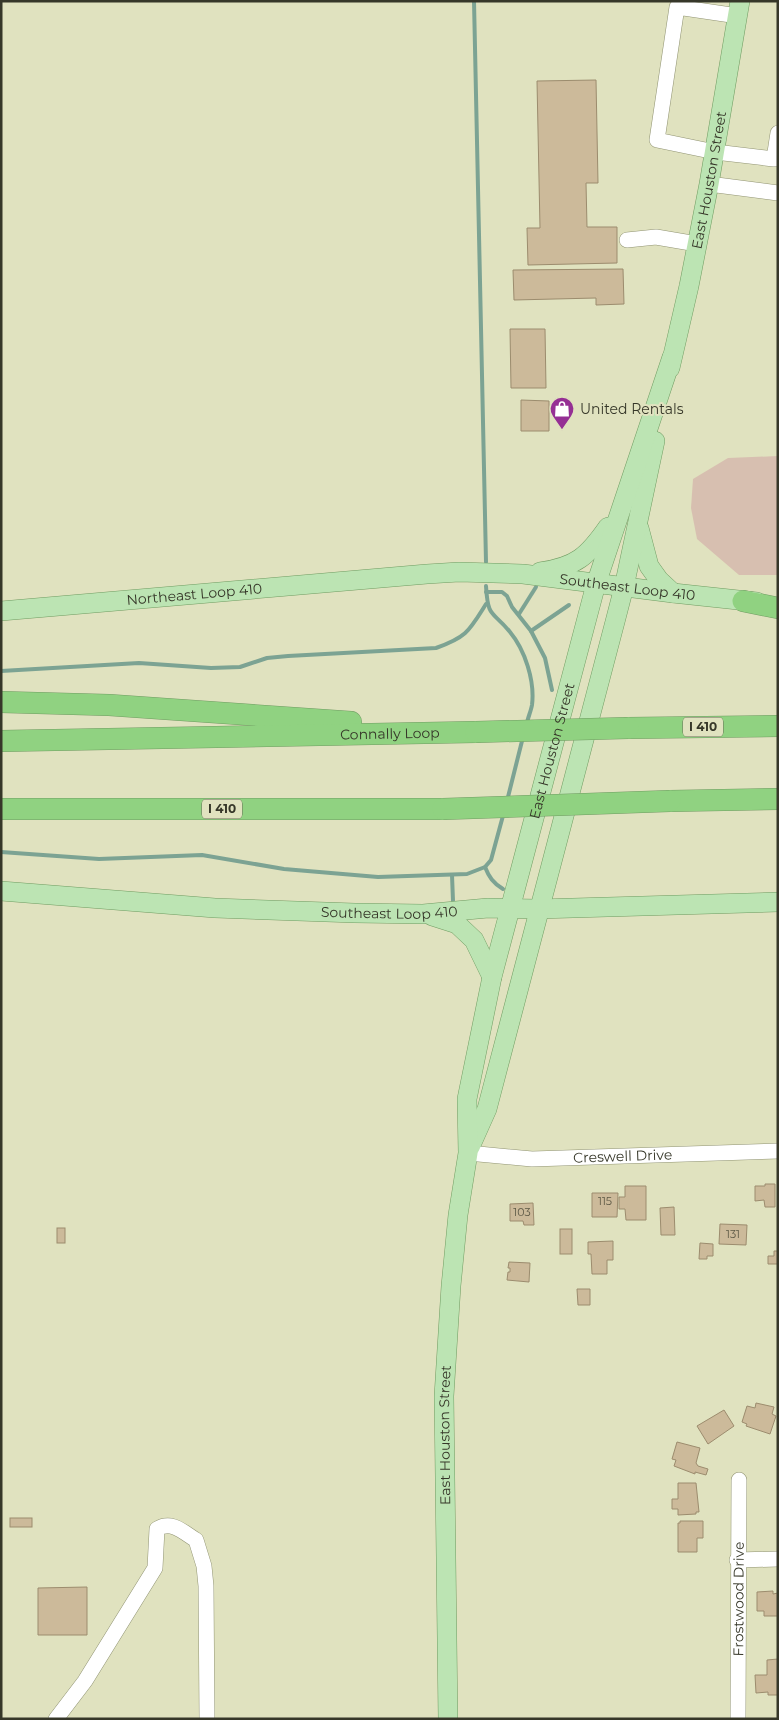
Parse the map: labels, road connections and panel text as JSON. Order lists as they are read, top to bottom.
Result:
{
  "streets": {
    "highway": ["I 410", "Connally Loop"],
    "main road": ["East Houston Street", "Southeast Loop 410", "Northeast Loop 410"],
    "street": ["Creswell Drive", "Frostwood Drive"]
  },
  "crossings": [
    ["East Houston Street", "Southeast Loop 410"],
    ["East Houston Street", "Creswell Drive"],
    ["Southeast Loop 410", "Northeast Loop 410"]
  ],
  "places": {
    "shop": ["United Rentals"]
  },
  "house_numbers": ["115", "103", "131"]
}
